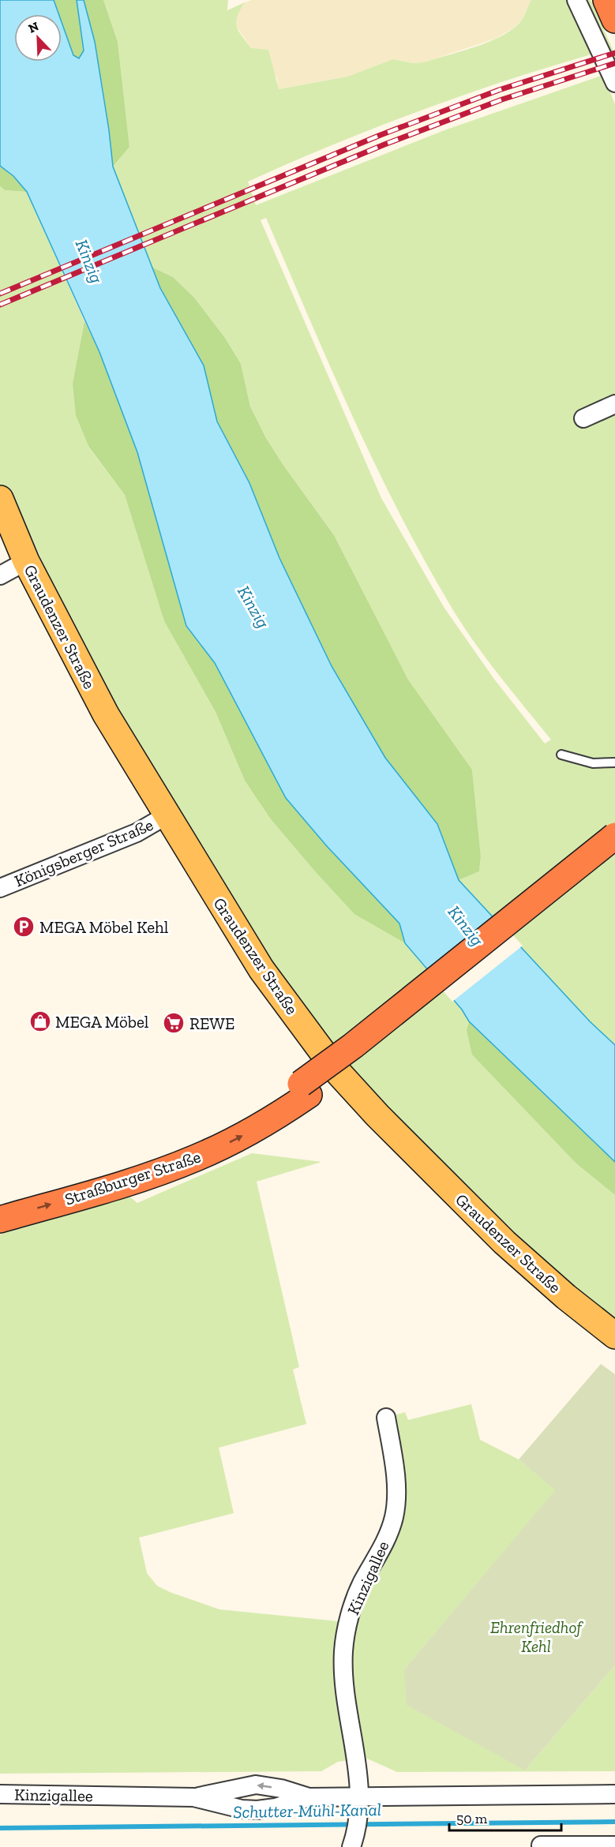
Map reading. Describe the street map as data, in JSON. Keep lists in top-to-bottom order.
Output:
{
  "streets": {
    "highway": ["Straßburger Straße"],
    "main road": ["Graudenzer Straße"],
    "street": ["Königsberger Straße", "Kinzigallee"]
  },
  "crossings": [
    ["Graudenzer Straße", "Königsberger Straße"]
  ],
  "water": ["Kinzig", "Schutter-Mühl-Kanal"],
  "parks": ["Ehrenfriedhof Kehl"],
  "places": {
    "parking": ["MEGA Möbel Kehl"],
    "shop": ["MEGA Möbel"],
    "supermarket": ["REWE"]
  },
  "scale_bar": "50 m",
  "north": "top left"
}
